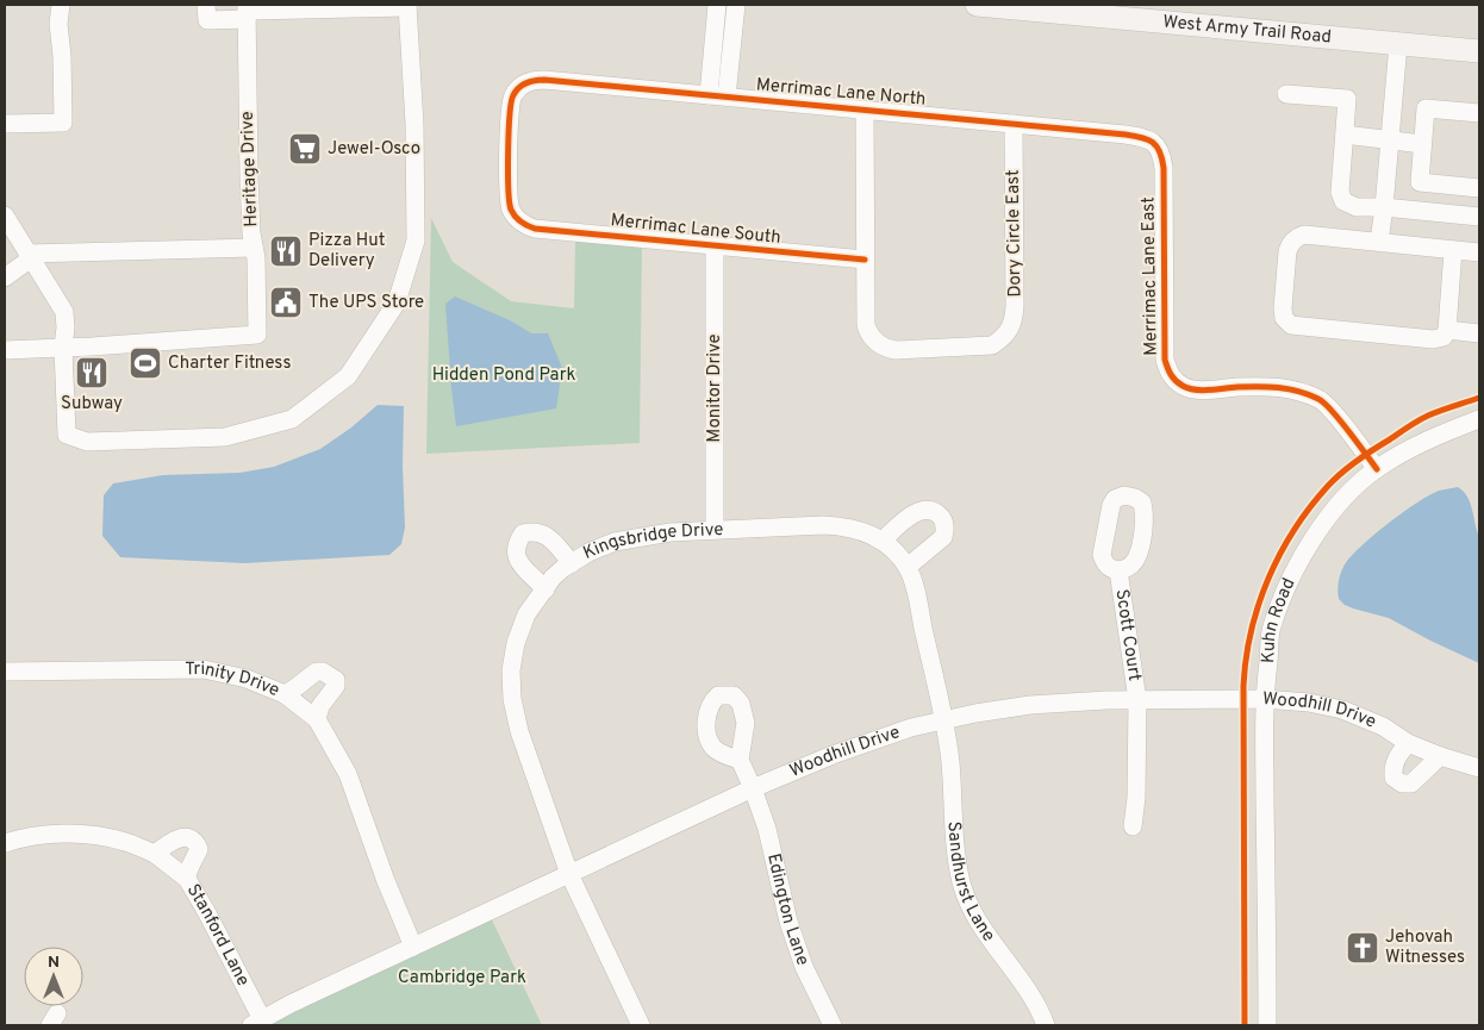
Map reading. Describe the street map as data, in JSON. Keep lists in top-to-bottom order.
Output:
{
  "streets": {
    "main road": ["West Army Trail Road"],
    "street": [
      "Merrimac Lane North",
      "Heritage Drive",
      "Merrimac Lane South",
      "Dory Circle East",
      "Merrimac Lane East",
      "Monitor Drive",
      "Kingsbridge Drive",
      "Kuhn Road",
      "Scott Court",
      "Trinity Drive",
      "Woodhill Drive",
      "Sandhurst Lane",
      "Edington Lane",
      "Stanford Lane"
    ]
  },
  "crossings": [
    ["Merrimac Lane North", "Merrimac Lane South"],
    ["Merrimac Lane North", "Dory Circle East"],
    ["Merrimac Lane North", "Merrimac Lane East"],
    ["Merrimac Lane South", "Dory Circle East"],
    ["Merrimac Lane South", "Monitor Drive"],
    ["Merrimac Lane East", "Kuhn Road"],
    ["Monitor Drive", "Kingsbridge Drive"],
    ["Kingsbridge Drive", "Woodhill Drive"],
    ["Kingsbridge Drive", "Sandhurst Lane"],
    ["Kuhn Road", "Woodhill Drive"],
    ["Scott Court", "Woodhill Drive"],
    ["Woodhill Drive", "Sandhurst Lane"],
    ["Woodhill Drive", "Edington Lane"],
    ["Woodhill Drive", "Stanford Lane"]
  ],
  "parks": ["Hidden Pond Park", "Cambridge Park"],
  "places": {
    "supermarket": ["Jewel-Osco"],
    "restaurant": ["Pizza Hut Delivery", "Subway"],
    "public building": ["The UPS Store"],
    "sports": ["Charter Fitness"],
    "church": ["Jehovah Witnesses"]
  },
  "north": "top"
}
